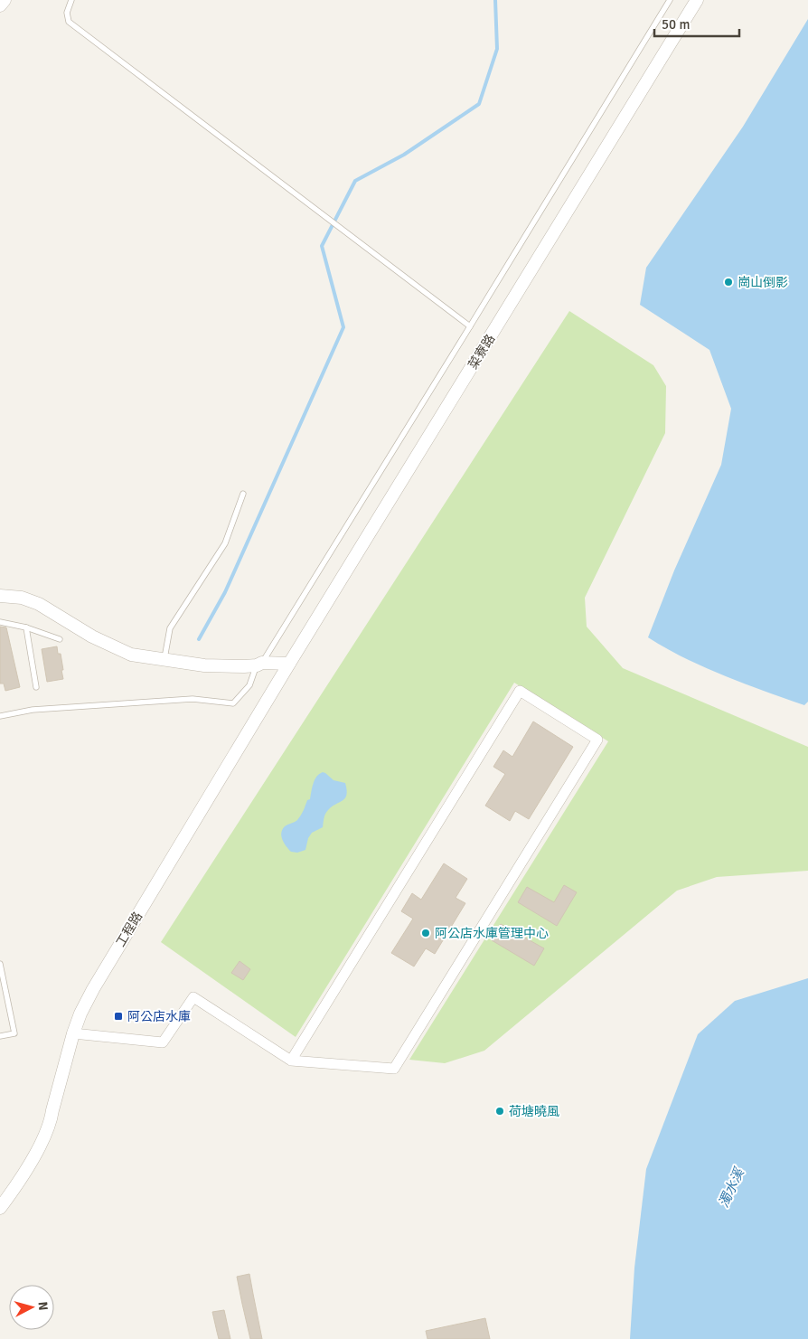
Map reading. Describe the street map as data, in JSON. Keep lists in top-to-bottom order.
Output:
{
  "streets": {
    "street": ["菜寮路", "工程路"]
  },
  "crossings": [
    ["菜寮路", "工程路"]
  ],
  "water": ["濁水溪"],
  "places": {
    "other": ["崗山倒影", "阿公店水庫管理中心", "荷塘曉風"],
    "transit": ["阿公店水庫"]
  },
  "scale_bar": "50 m",
  "north": "right"
}
